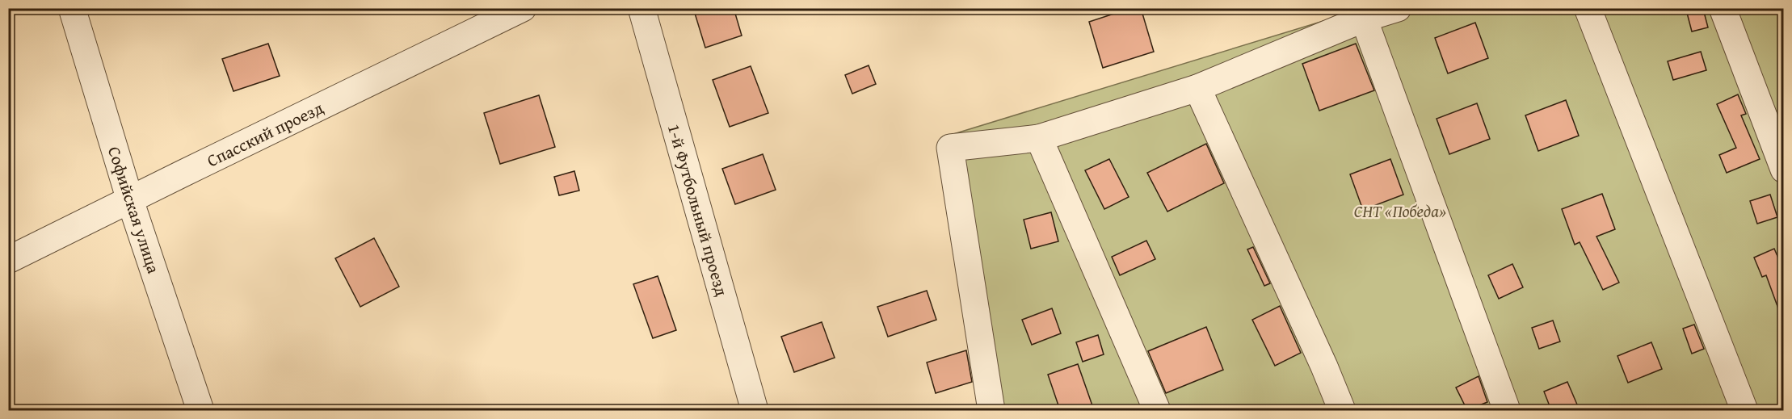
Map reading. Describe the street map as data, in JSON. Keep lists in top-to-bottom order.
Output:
{
  "streets": {
    "street": ["Спасский проезд", "Софийская улица", "1-й Футбольный проезд"]
  },
  "crossings": [
    ["Спасский проезд", "Софийская улица"]
  ],
  "parks": ["СНТ «Победа»"]
}
